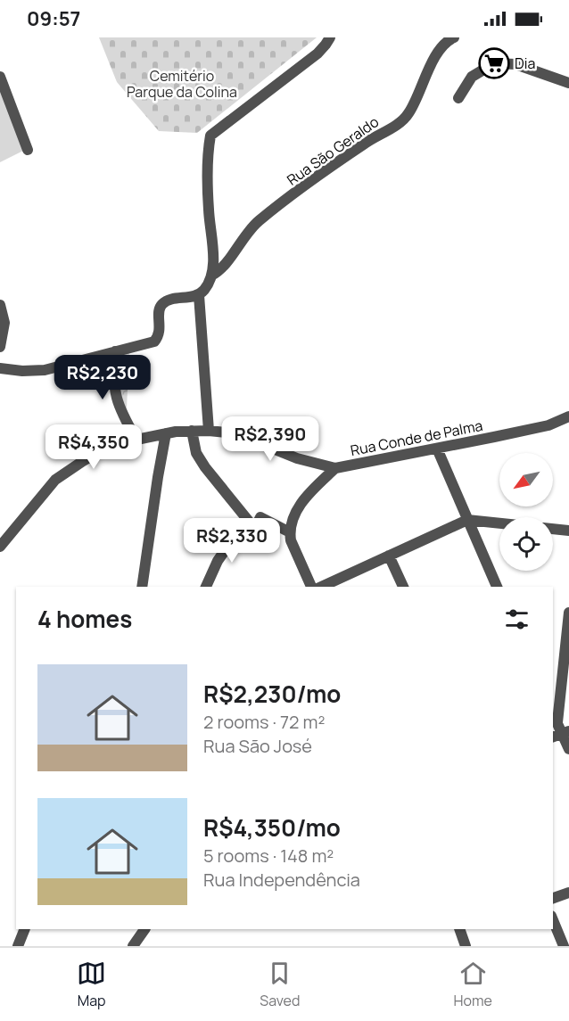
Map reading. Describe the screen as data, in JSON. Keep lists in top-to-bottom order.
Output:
{
  "streets": {
    "street": ["Rua São Geraldo", "Rua Conde de Palma"]
  },
  "parks": ["Cemitério Parque da Colina"],
  "places": {
    "supermarket": ["Dia"]
  },
  "north": "bottom left",
  "page": {
    "status": "09:57",
    "price": [
      "R$2,230",
      "R$2,390",
      "R$4,350",
      "R$2,330"
    ],
    "heading": "4 homes",
    "list": [
      {
        "name": "R$2,230/mo",
        "note": "2 rooms · 72 m² · Rua São José"
      },
      {
        "name": "R$4,350/mo",
        "note": "5 rooms · 148 m² · Rua Independência"
      }
    ],
    "tabs": ["Map", "Saved", "Home"]
  }
}
